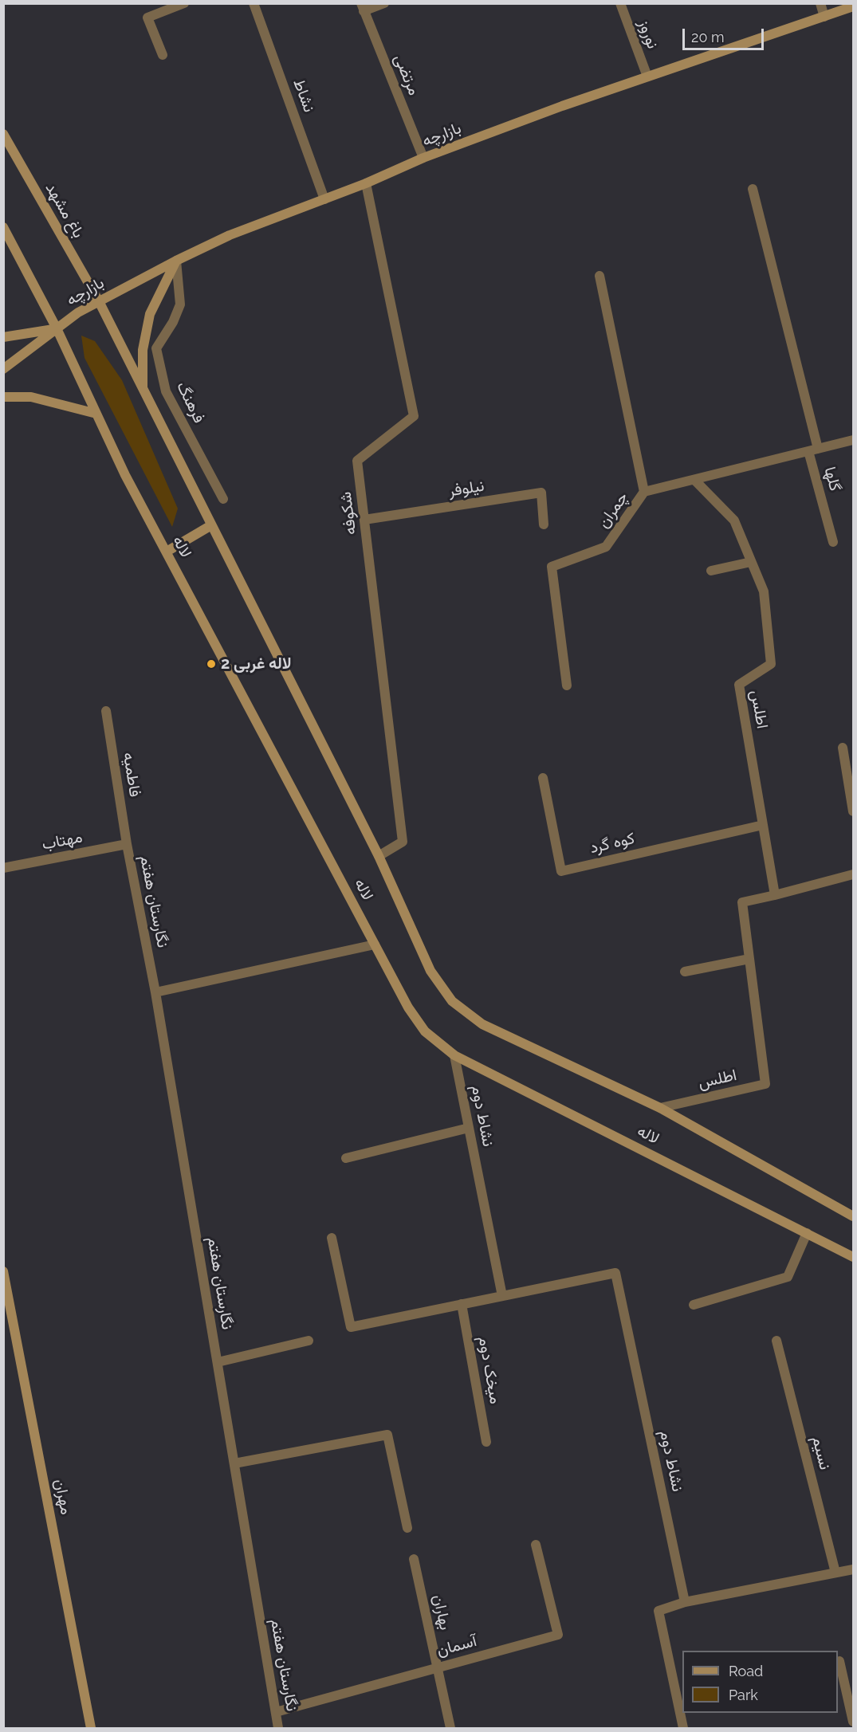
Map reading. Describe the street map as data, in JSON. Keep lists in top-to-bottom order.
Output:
{
  "streets": {
    "main road": [
      "بازارچه",
      "باغ مشهد",
      "لاله",
      "مهران"
    ],
    "street": [
      "نوروز",
      "مرتضی",
      "نشاط",
      "فرهنگ",
      "گلها",
      "نیلوفر",
      "چمران",
      "شکوفه",
      "اطلس",
      "فاطمیه",
      "مهتاب",
      "کوه گرد",
      "نگارستان هفتم",
      "نشاط دوم",
      "میخک دوم",
      "نسیم",
      "بهاران",
      "آسمان"
    ]
  },
  "crossings": [
    ["نوروز", "بازارچه"],
    ["مرتضی", "بازارچه"],
    ["نشاط", "بازارچه"],
    ["بازارچه", "باغ مشهد"],
    ["بازارچه", "فرهنگ"],
    ["بازارچه", "شکوفه"],
    ["بازارچه", "لاله"],
    ["باغ مشهد", "لاله"],
    ["گلها", "چمران"],
    ["نیلوفر", "شکوفه"],
    ["چمران", "اطلس"],
    ["شکوفه", "لاله"],
    ["لاله", "اطلس"],
    ["لاله", "نشاط دوم"],
    ["اطلس", "کوه گرد"],
    ["فاطمیه", "مهتاب"],
    ["فاطمیه", "نگارستان هفتم"],
    ["مهتاب", "نگارستان هفتم"],
    ["نگارستان هفتم", "آسمان"],
    ["نشاط دوم", "میخک دوم"],
    ["بهاران", "آسمان"]
  ],
  "places": ["لاله غربی 2"],
  "legend": ["Road", "Park"],
  "scale_bar": "20 m"
}
